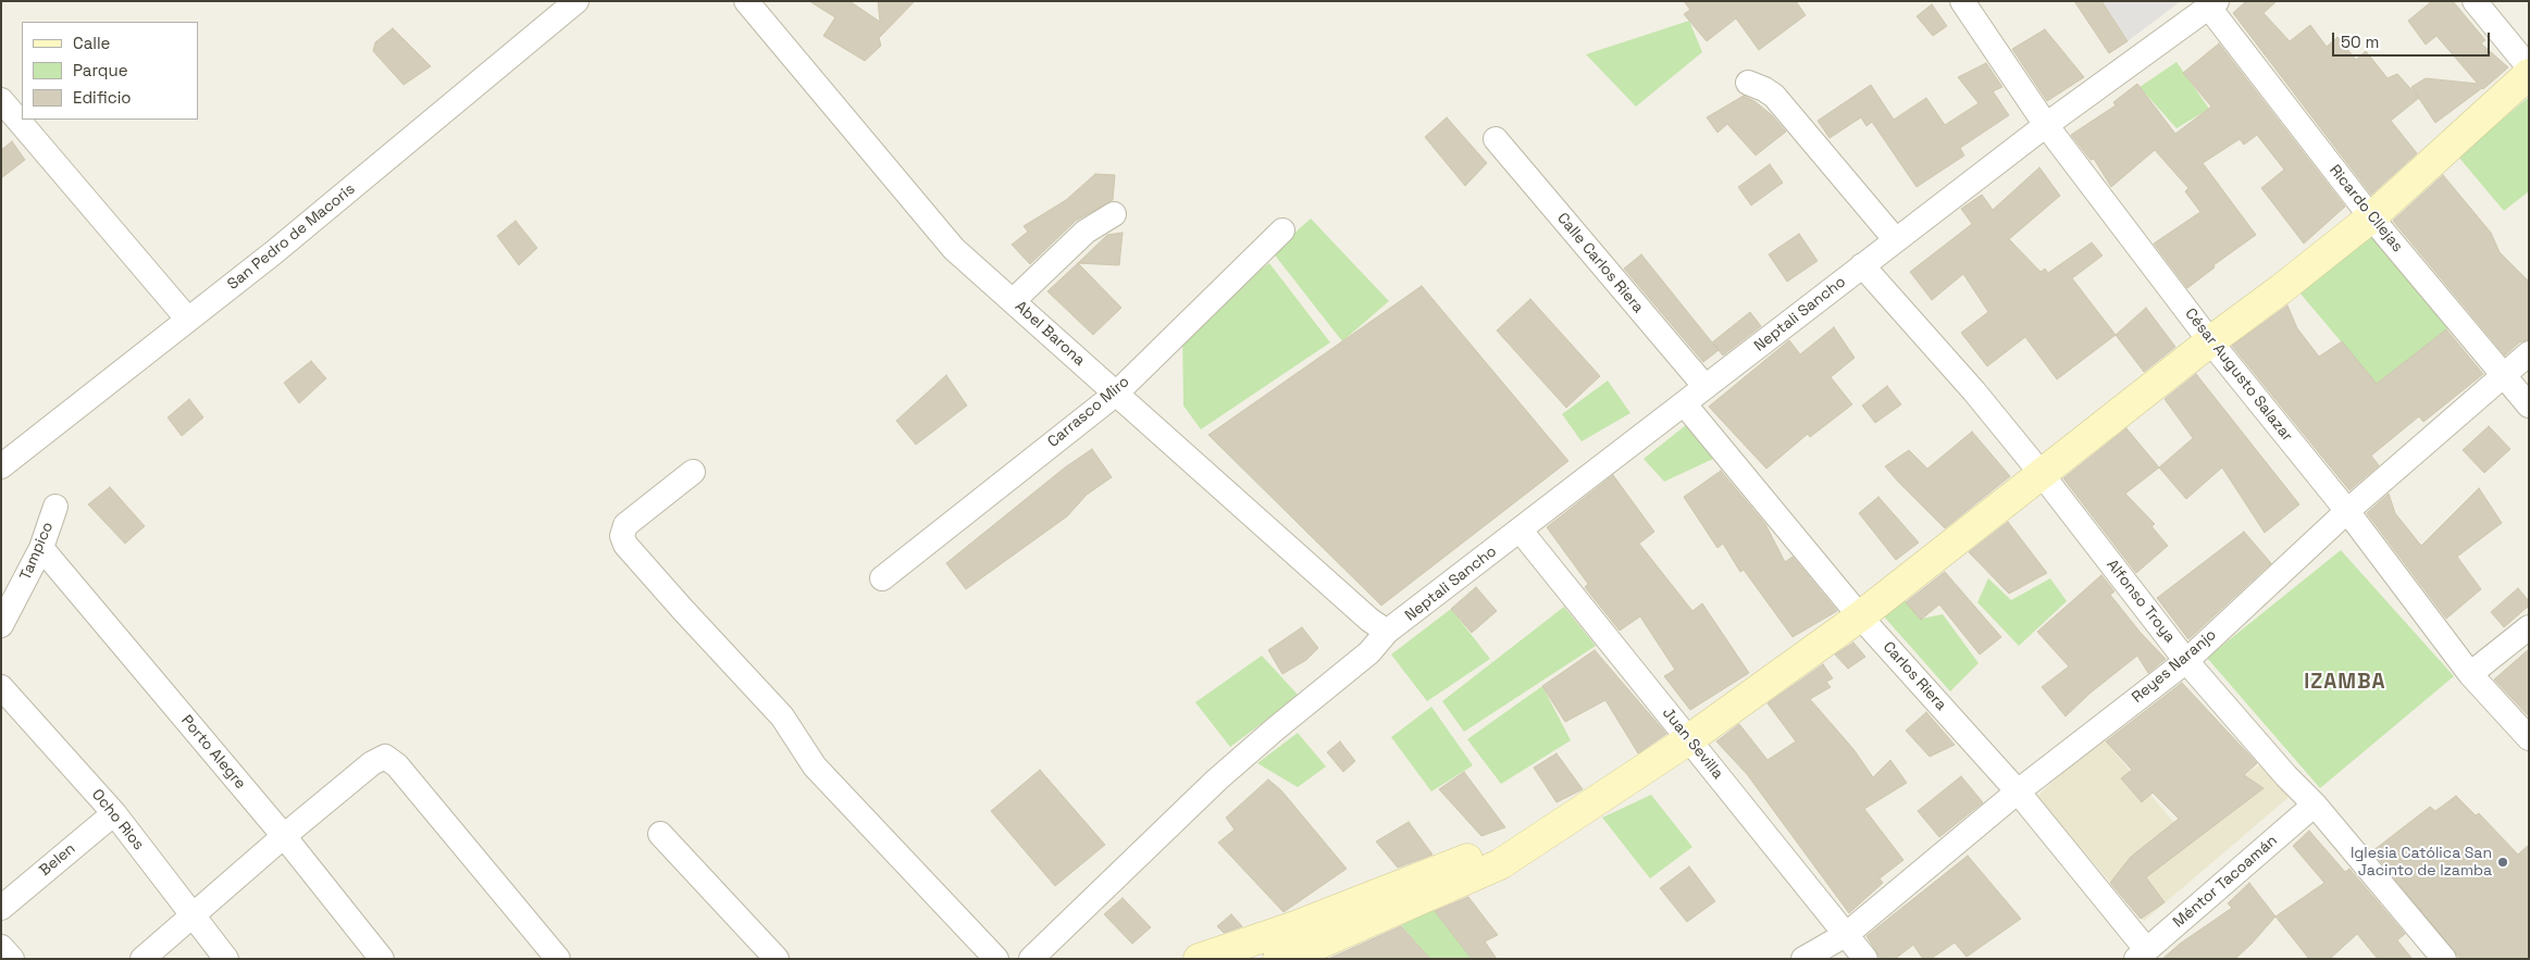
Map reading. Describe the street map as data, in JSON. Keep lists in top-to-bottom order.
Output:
{
  "streets": {
    "street": [
      "Ricardo Cllejas",
      "San Pedro de Macoris",
      "Calle Carlos Riera",
      "Neptali Sancho",
      "Abel Barona",
      "César Augusto Salazar",
      "Carrasco Miro",
      "Tampico",
      "Alfonso Troya",
      "Reyes Naranjo",
      "Carlos Riera",
      "Juan Sevilla",
      "Porto Alegre",
      "Ocho Rios",
      "Belen",
      "Méntor Tacoamán"
    ]
  },
  "crossings": [
    ["Ricardo Cllejas", "Neptali Sancho"],
    ["Ricardo Cllejas", "Reyes Naranjo"],
    ["Calle Carlos Riera", "Neptali Sancho"],
    ["Neptali Sancho", "Abel Barona"],
    ["Neptali Sancho", "César Augusto Salazar"],
    ["Neptali Sancho", "Alfonso Troya"],
    ["Neptali Sancho", "Carlos Riera"],
    ["Neptali Sancho", "Juan Sevilla"],
    ["Abel Barona", "Carrasco Miro"],
    ["César Augusto Salazar", "Reyes Naranjo"],
    ["Tampico", "Porto Alegre"],
    ["Alfonso Troya", "Reyes Naranjo"],
    ["Alfonso Troya", "Méntor Tacoamán"],
    ["Reyes Naranjo", "Carlos Riera"],
    ["Reyes Naranjo", "Juan Sevilla"],
    ["Carlos Riera", "Méntor Tacoamán"],
    ["Ocho Rios", "Belen"]
  ],
  "districts": ["IZAMBA"],
  "places": ["Iglesia Católica San Jacinto de Izamba"],
  "legend": ["Calle", "Parque", "Edificio"],
  "scale_bar": "50 m"
}
